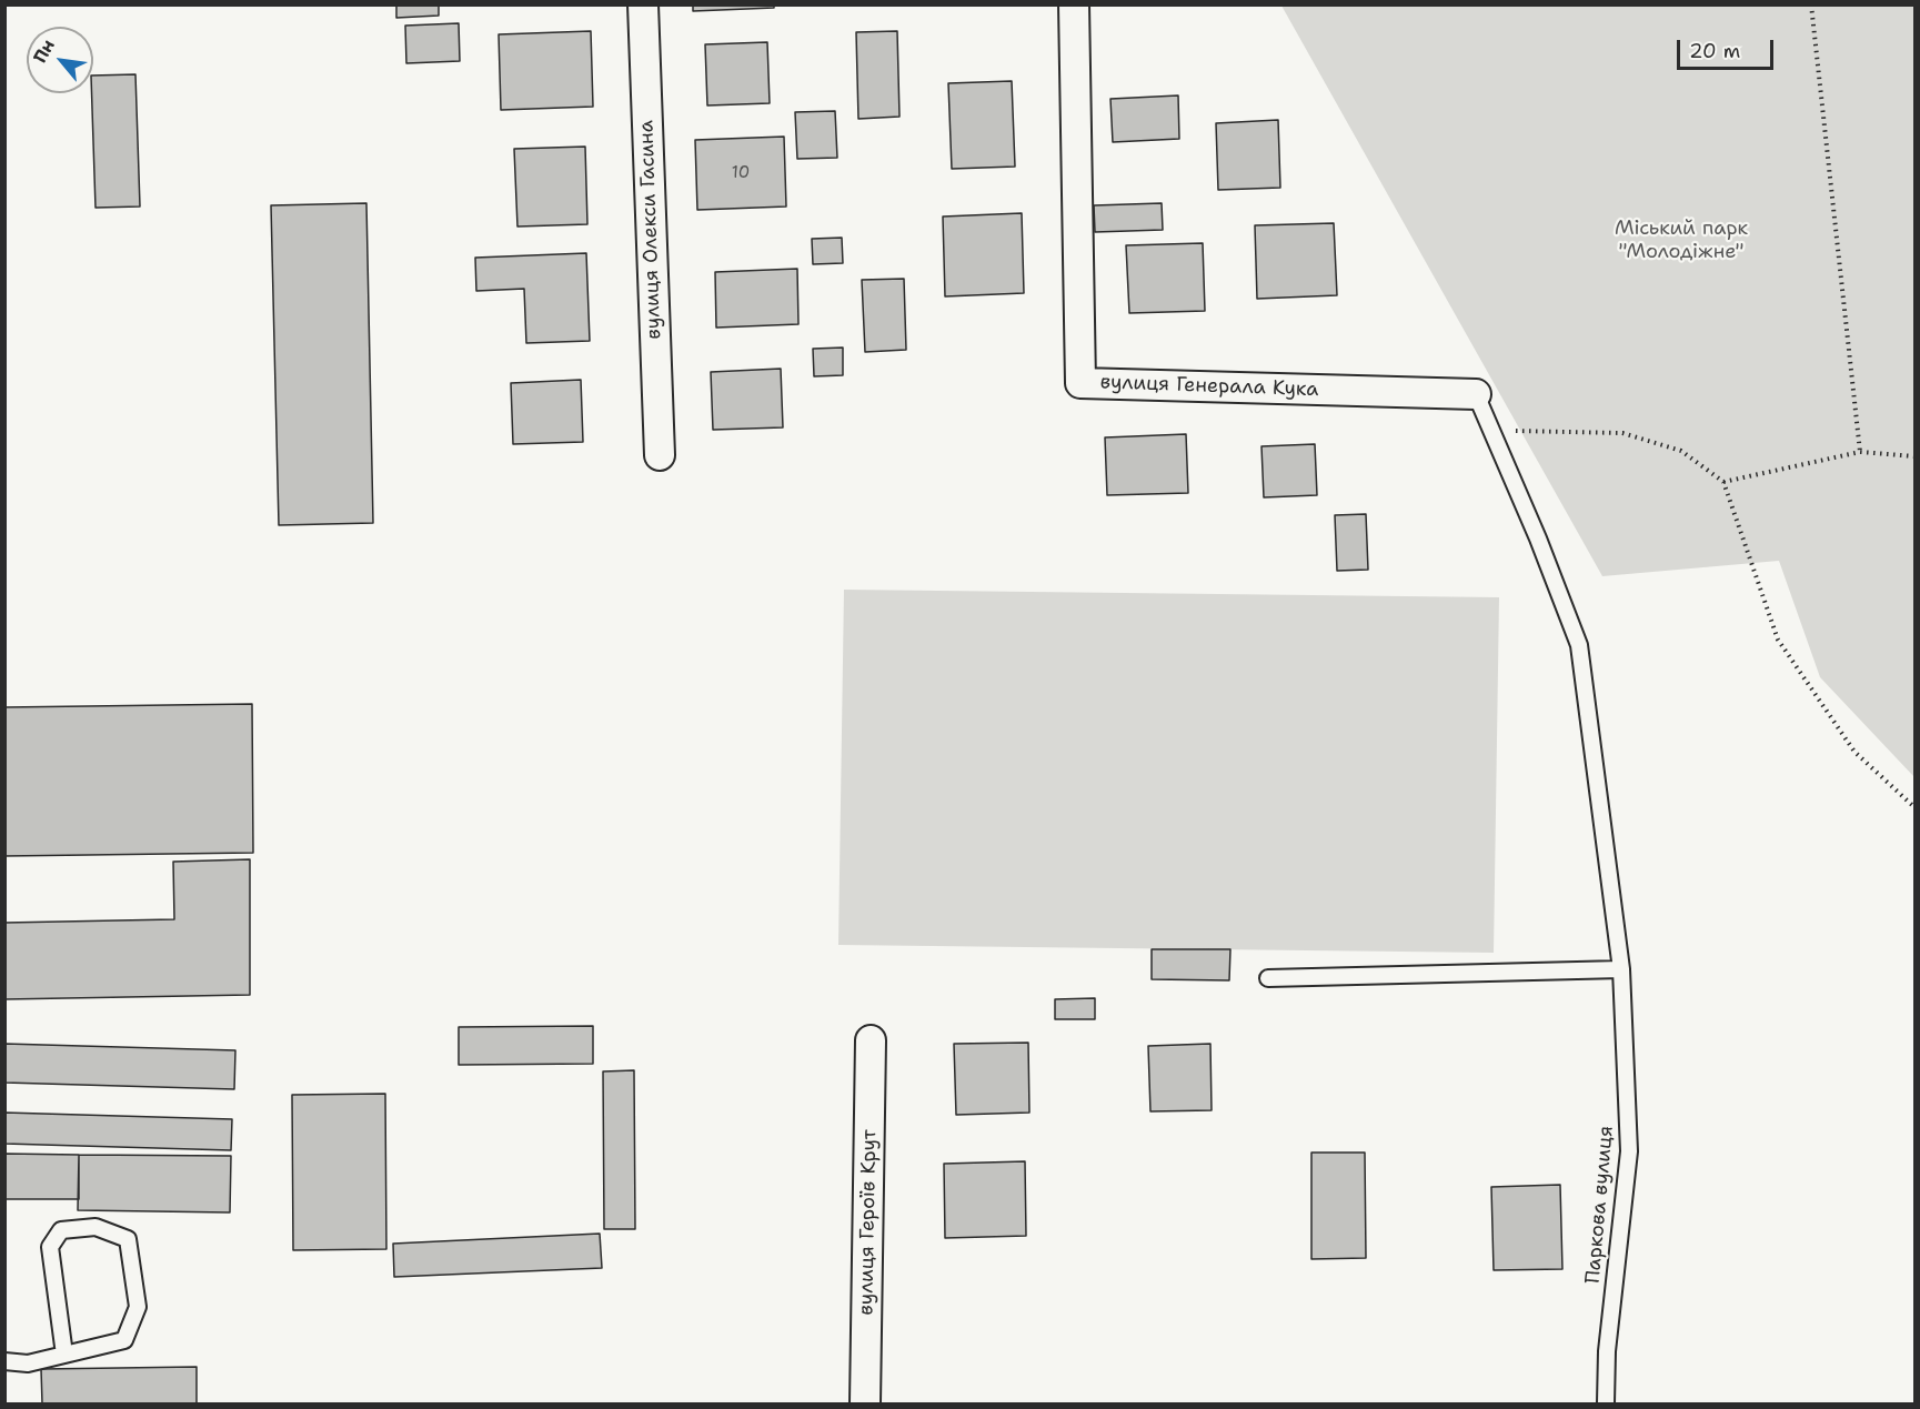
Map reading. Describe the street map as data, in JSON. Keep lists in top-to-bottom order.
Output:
{
  "streets": {
    "street": ["вулиця Олекси Гасина", "вулиця Генерала Кука", "вулиця Героїв Крут"],
    "lane": ["Паркова вулиця"]
  },
  "crossings": [
    ["вулиця Генерала Кука", "Паркова вулиця"]
  ],
  "parks": ["Міський парк \"Молодіжне\""],
  "house_numbers": ["10"],
  "scale_bar": "20 m",
  "north": "top left"
}
